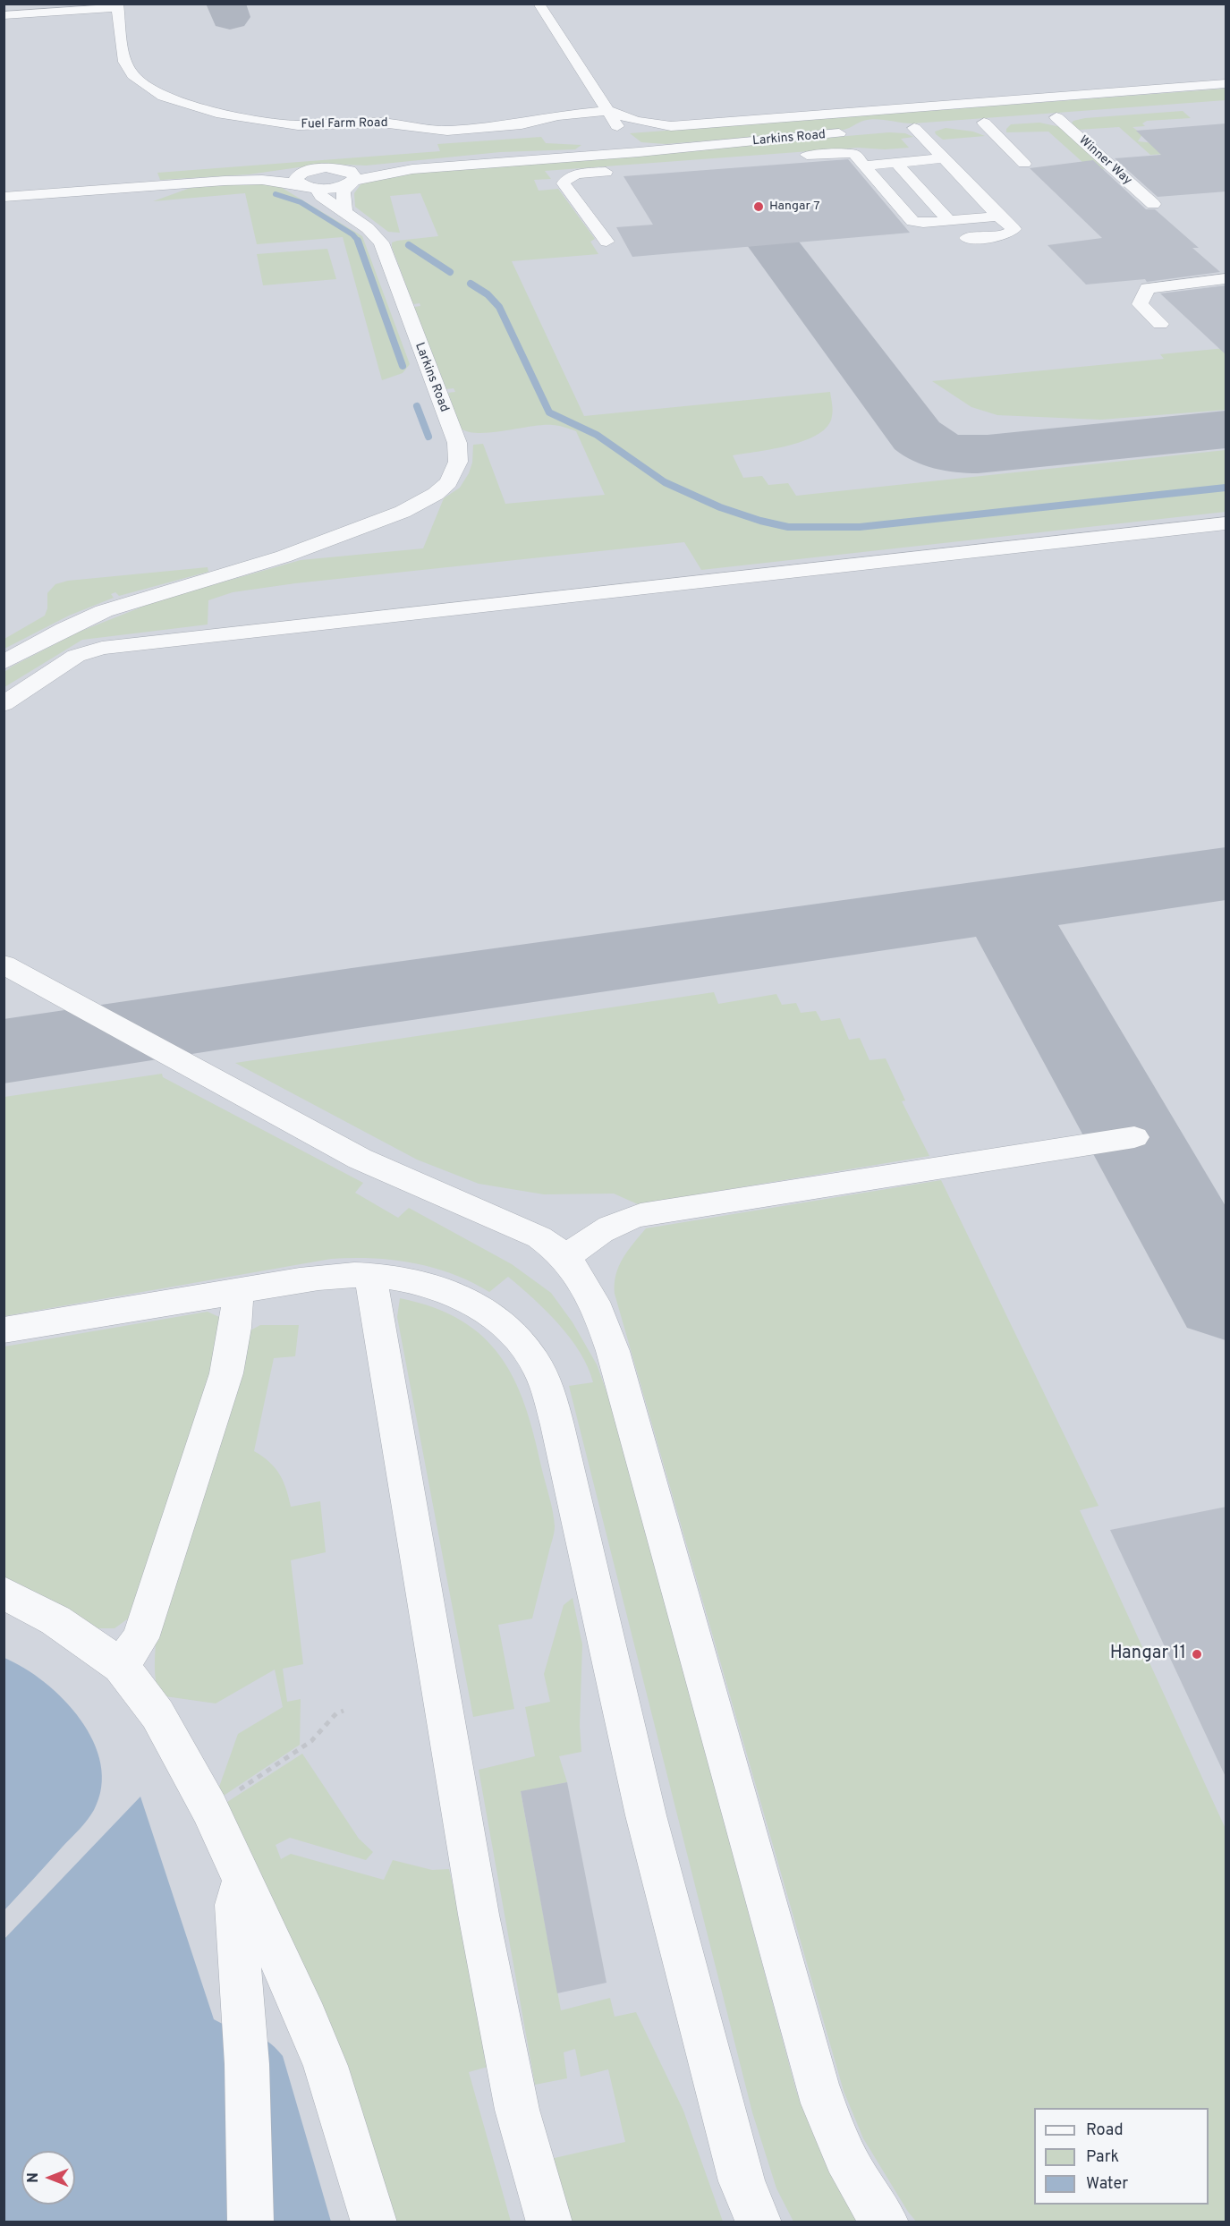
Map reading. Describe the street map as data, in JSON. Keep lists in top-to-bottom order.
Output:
{
  "streets": {
    "lane": ["Fuel Farm Road", "Larkins Road", "Winner Way"]
  },
  "places": ["Hangar 7", "Hangar 11"],
  "legend": ["Road", "Park", "Water"],
  "north": "left"
}
